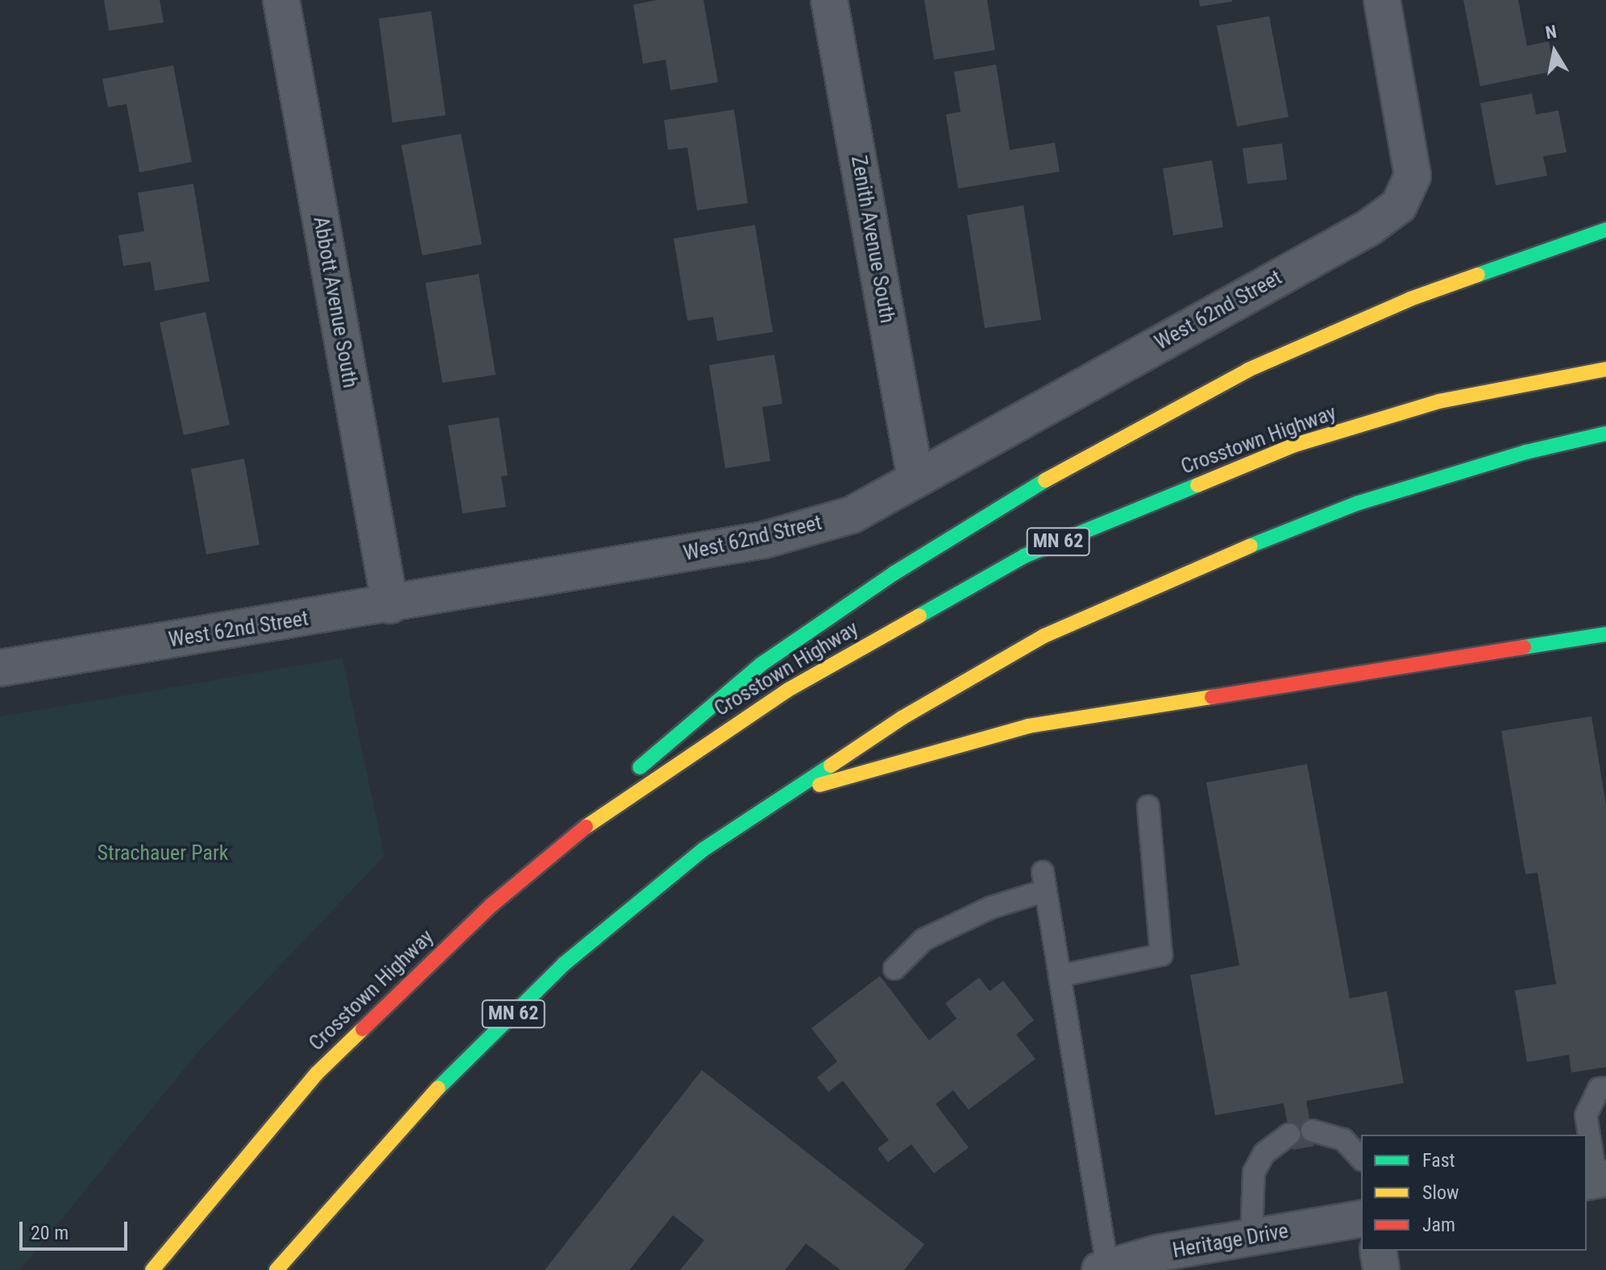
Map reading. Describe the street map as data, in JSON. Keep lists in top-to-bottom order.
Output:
{
  "streets": {
    "highway": ["Crosstown Highway", "MN 62"],
    "street": [
      "Zenith Avenue South",
      "Abbott Avenue South",
      "West 62nd Street",
      "Heritage Drive"
    ]
  },
  "crossings": [
    ["Zenith Avenue South", "West 62nd Street"],
    ["Abbott Avenue South", "West 62nd Street"]
  ],
  "parks": ["Strachauer Park"],
  "legend": ["Fast", "Slow", "Jam"],
  "scale_bar": "20 m",
  "north": "top"
}
